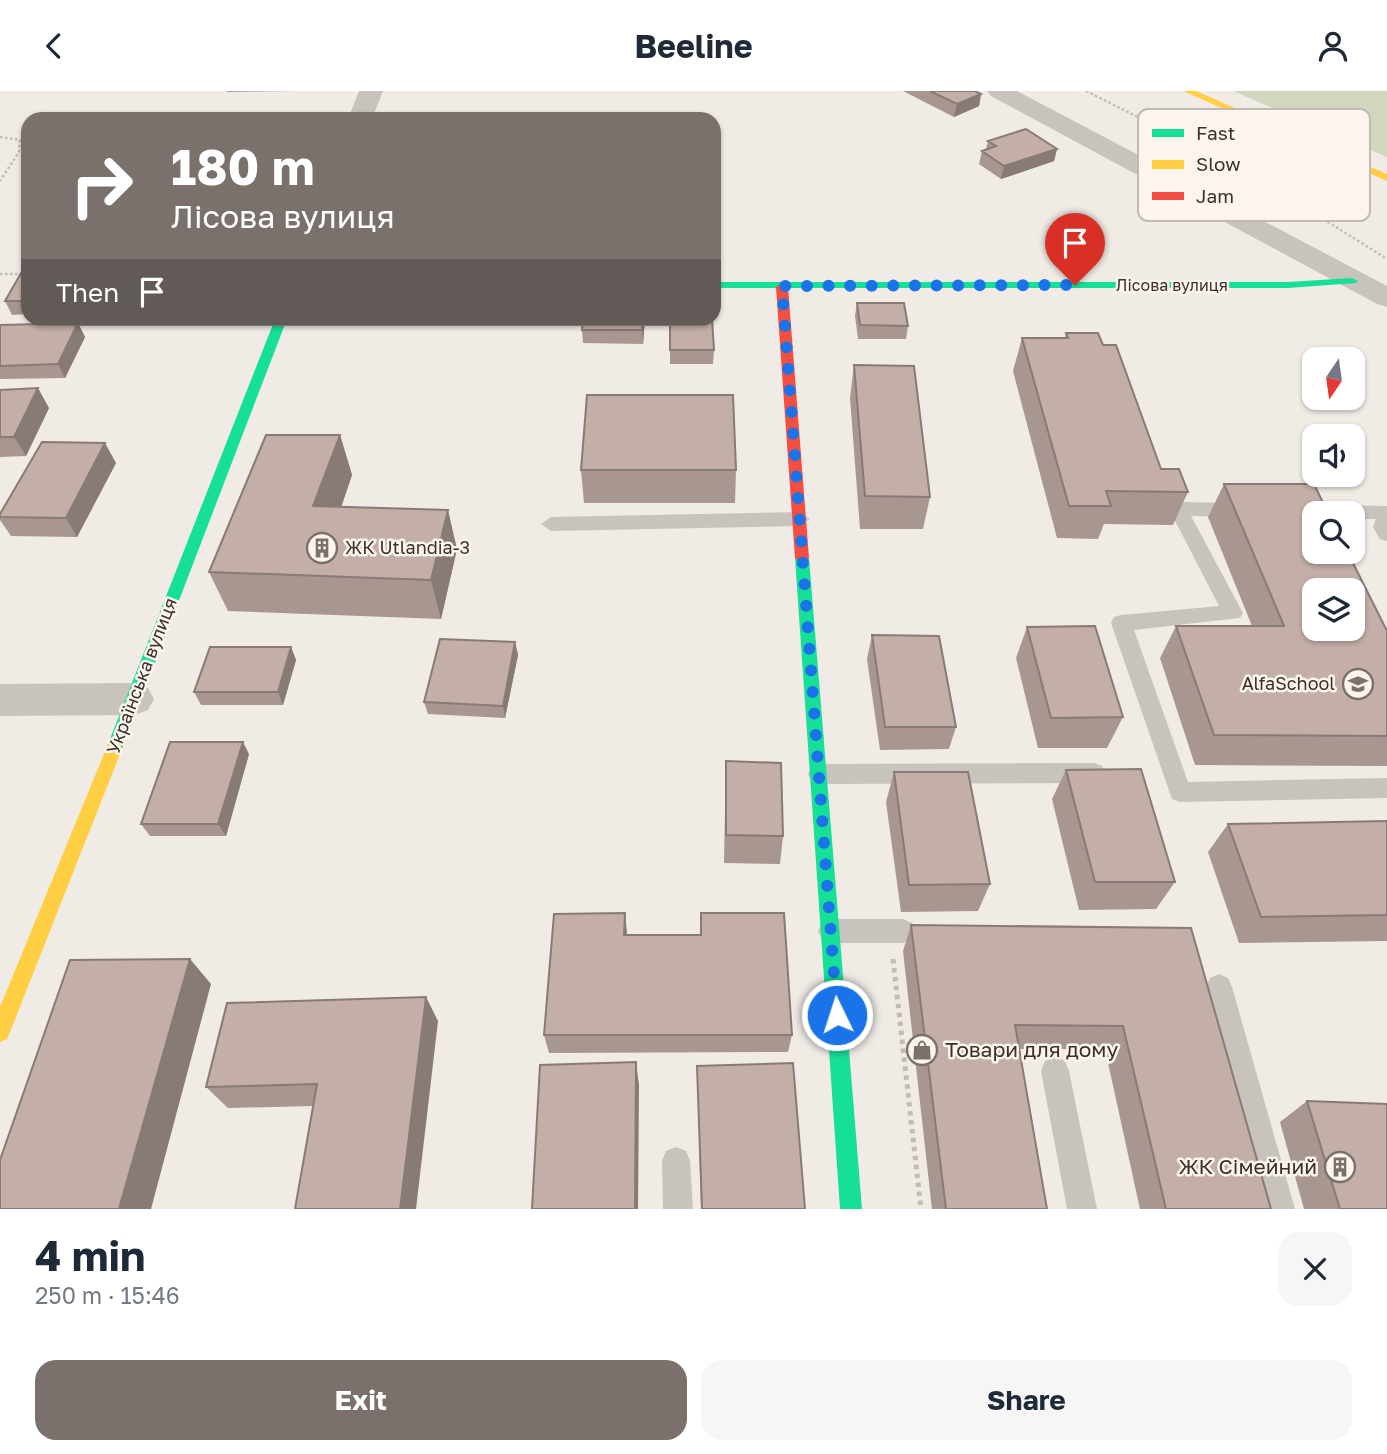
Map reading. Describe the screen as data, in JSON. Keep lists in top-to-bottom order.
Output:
{
  "streets": {
    "street": ["Лісова вулиця", "Українська вулиця"]
  },
  "places": {
    "building": ["ЖК Utlandia-3", "ЖК Сімейний"],
    "school or university": ["AlfaSchool"],
    "shop": ["Товари для дому"]
  },
  "legend": ["Fast", "Slow", "Jam"],
  "north": "bottom",
  "page": {
    "header": "Beeline",
    "turn": ["180 m", "Лісова вулиця"],
    "then": "Then",
    "heading": ["4 min", "250 m · 15:46"],
    "buttons": ["Exit", "Share"]
  }
}
